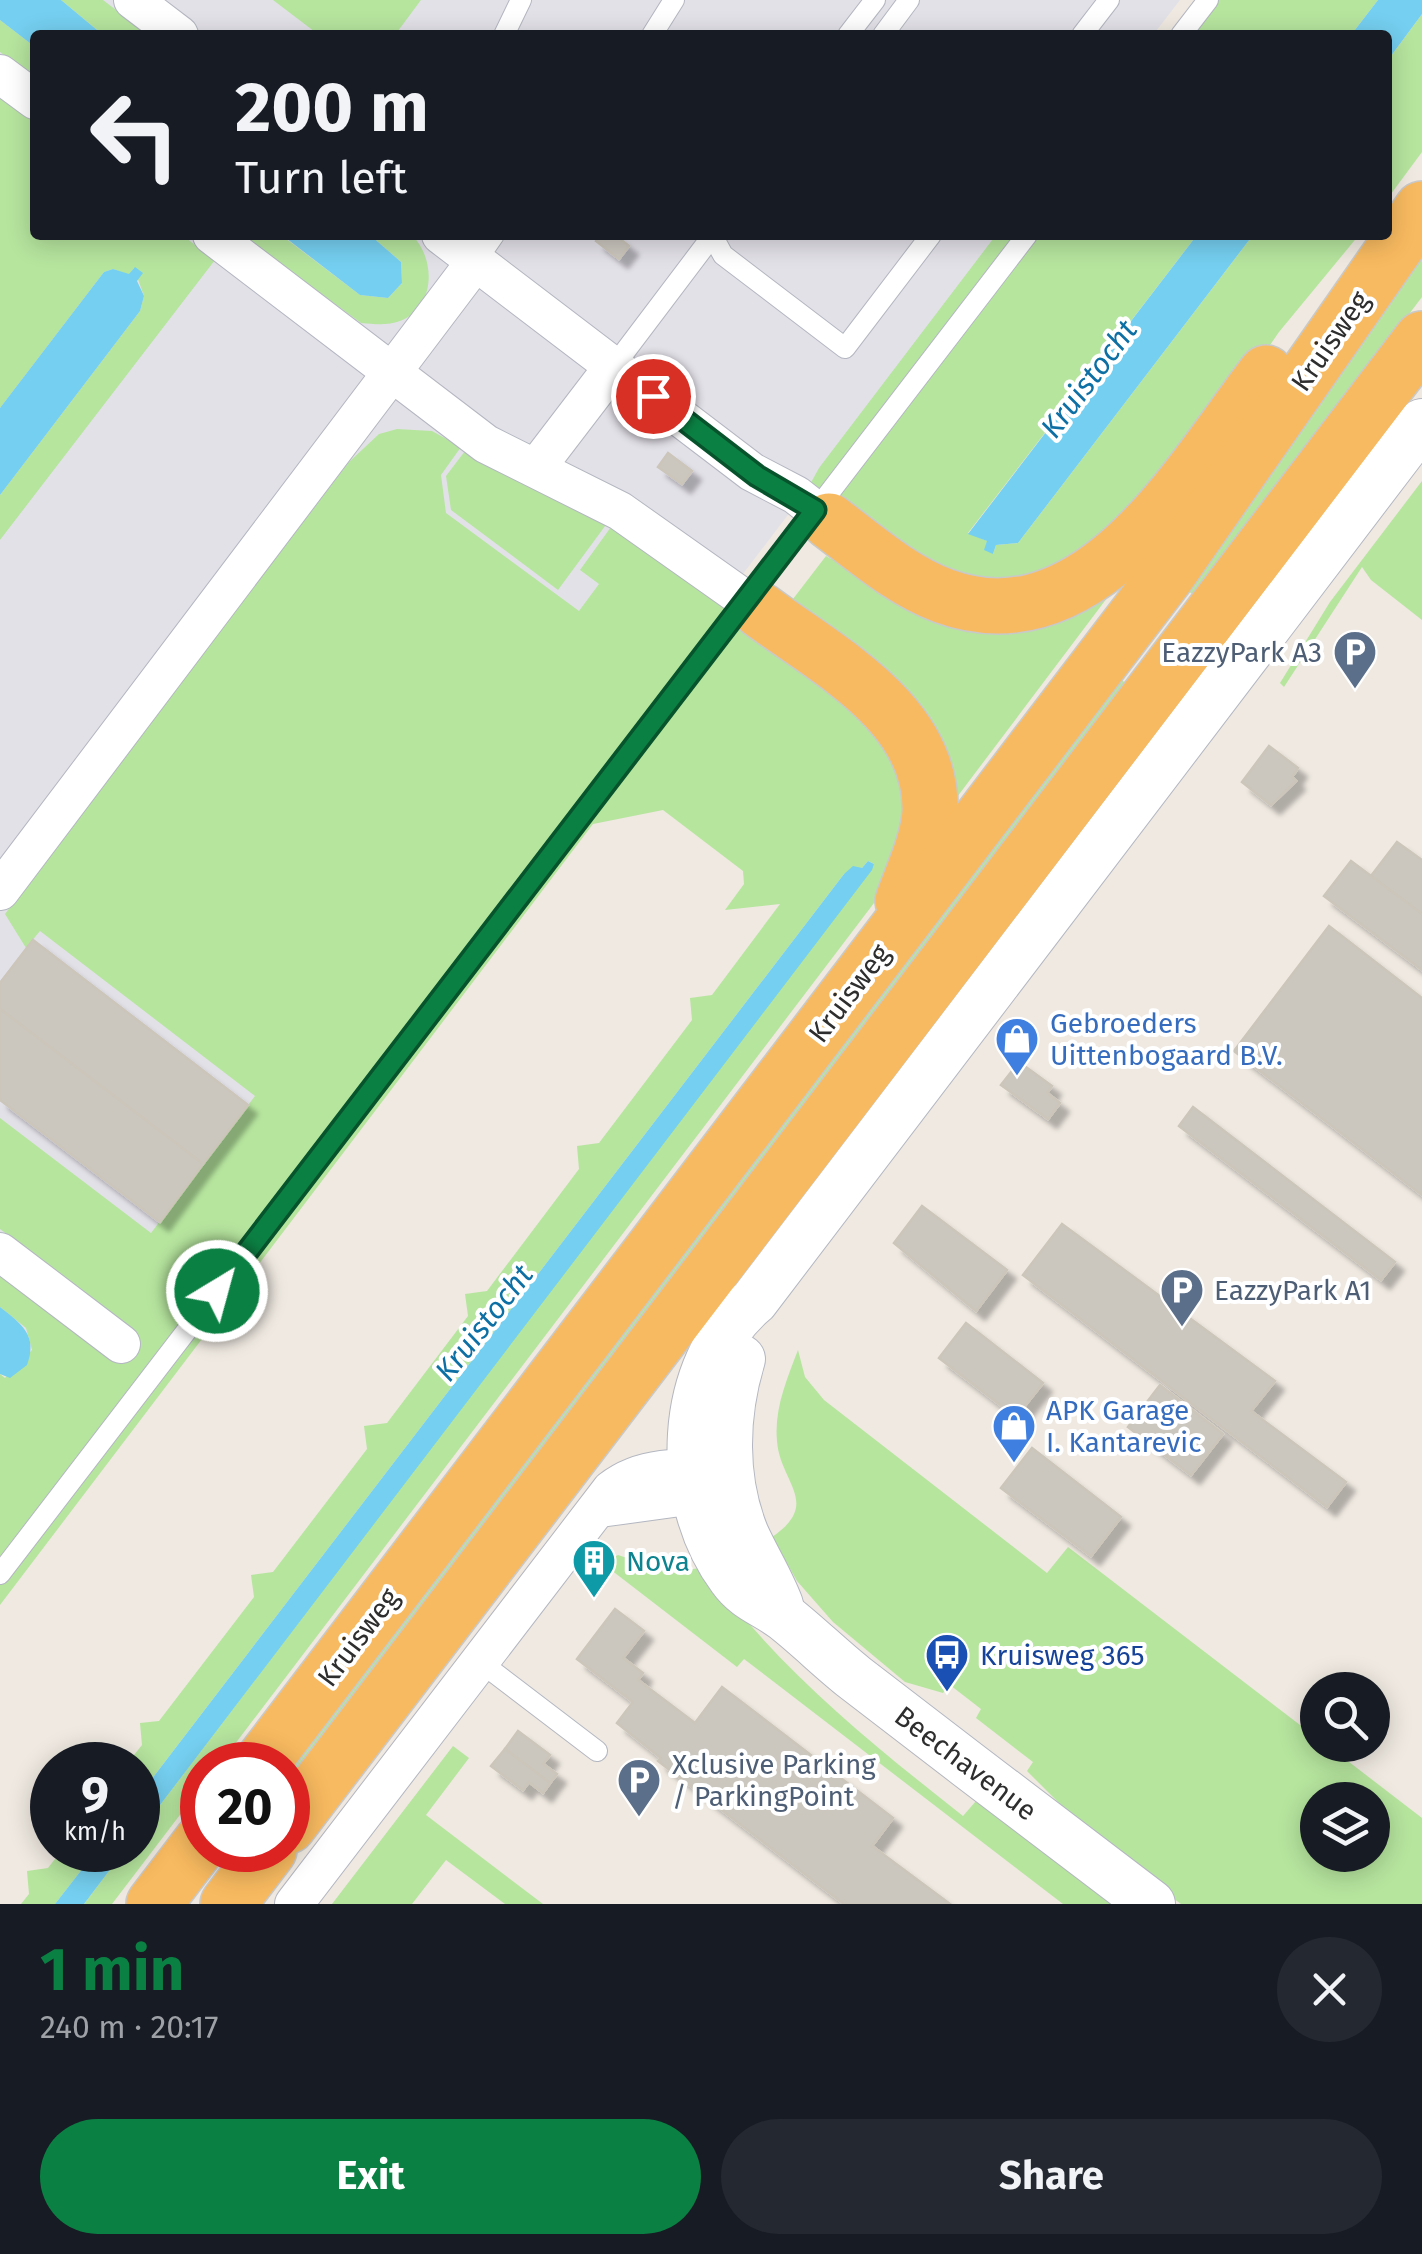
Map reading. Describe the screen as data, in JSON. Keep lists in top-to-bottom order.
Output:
{
  "streets": {
    "highway": ["Kruisweg"],
    "street": ["Beechavenue"]
  },
  "water": ["Kruistocht"],
  "places": {
    "parking": ["EazzyPark A3", "EazzyPark A1", "Xclusive Parking / ParkingPoint"],
    "shop": ["Gebroeders Uittenbogaard B.V.", "APK Garage I. Kantarevic"],
    "building": ["Nova"],
    "bus stop": ["Kruisweg 365"]
  },
  "page": {
    "turn": ["200 m", "Turn left"],
    "speed": "9 km/h",
    "limit": "20",
    "heading": ["1 min", "240 m · 20:17"],
    "buttons": ["Exit", "Share"]
  }
}
